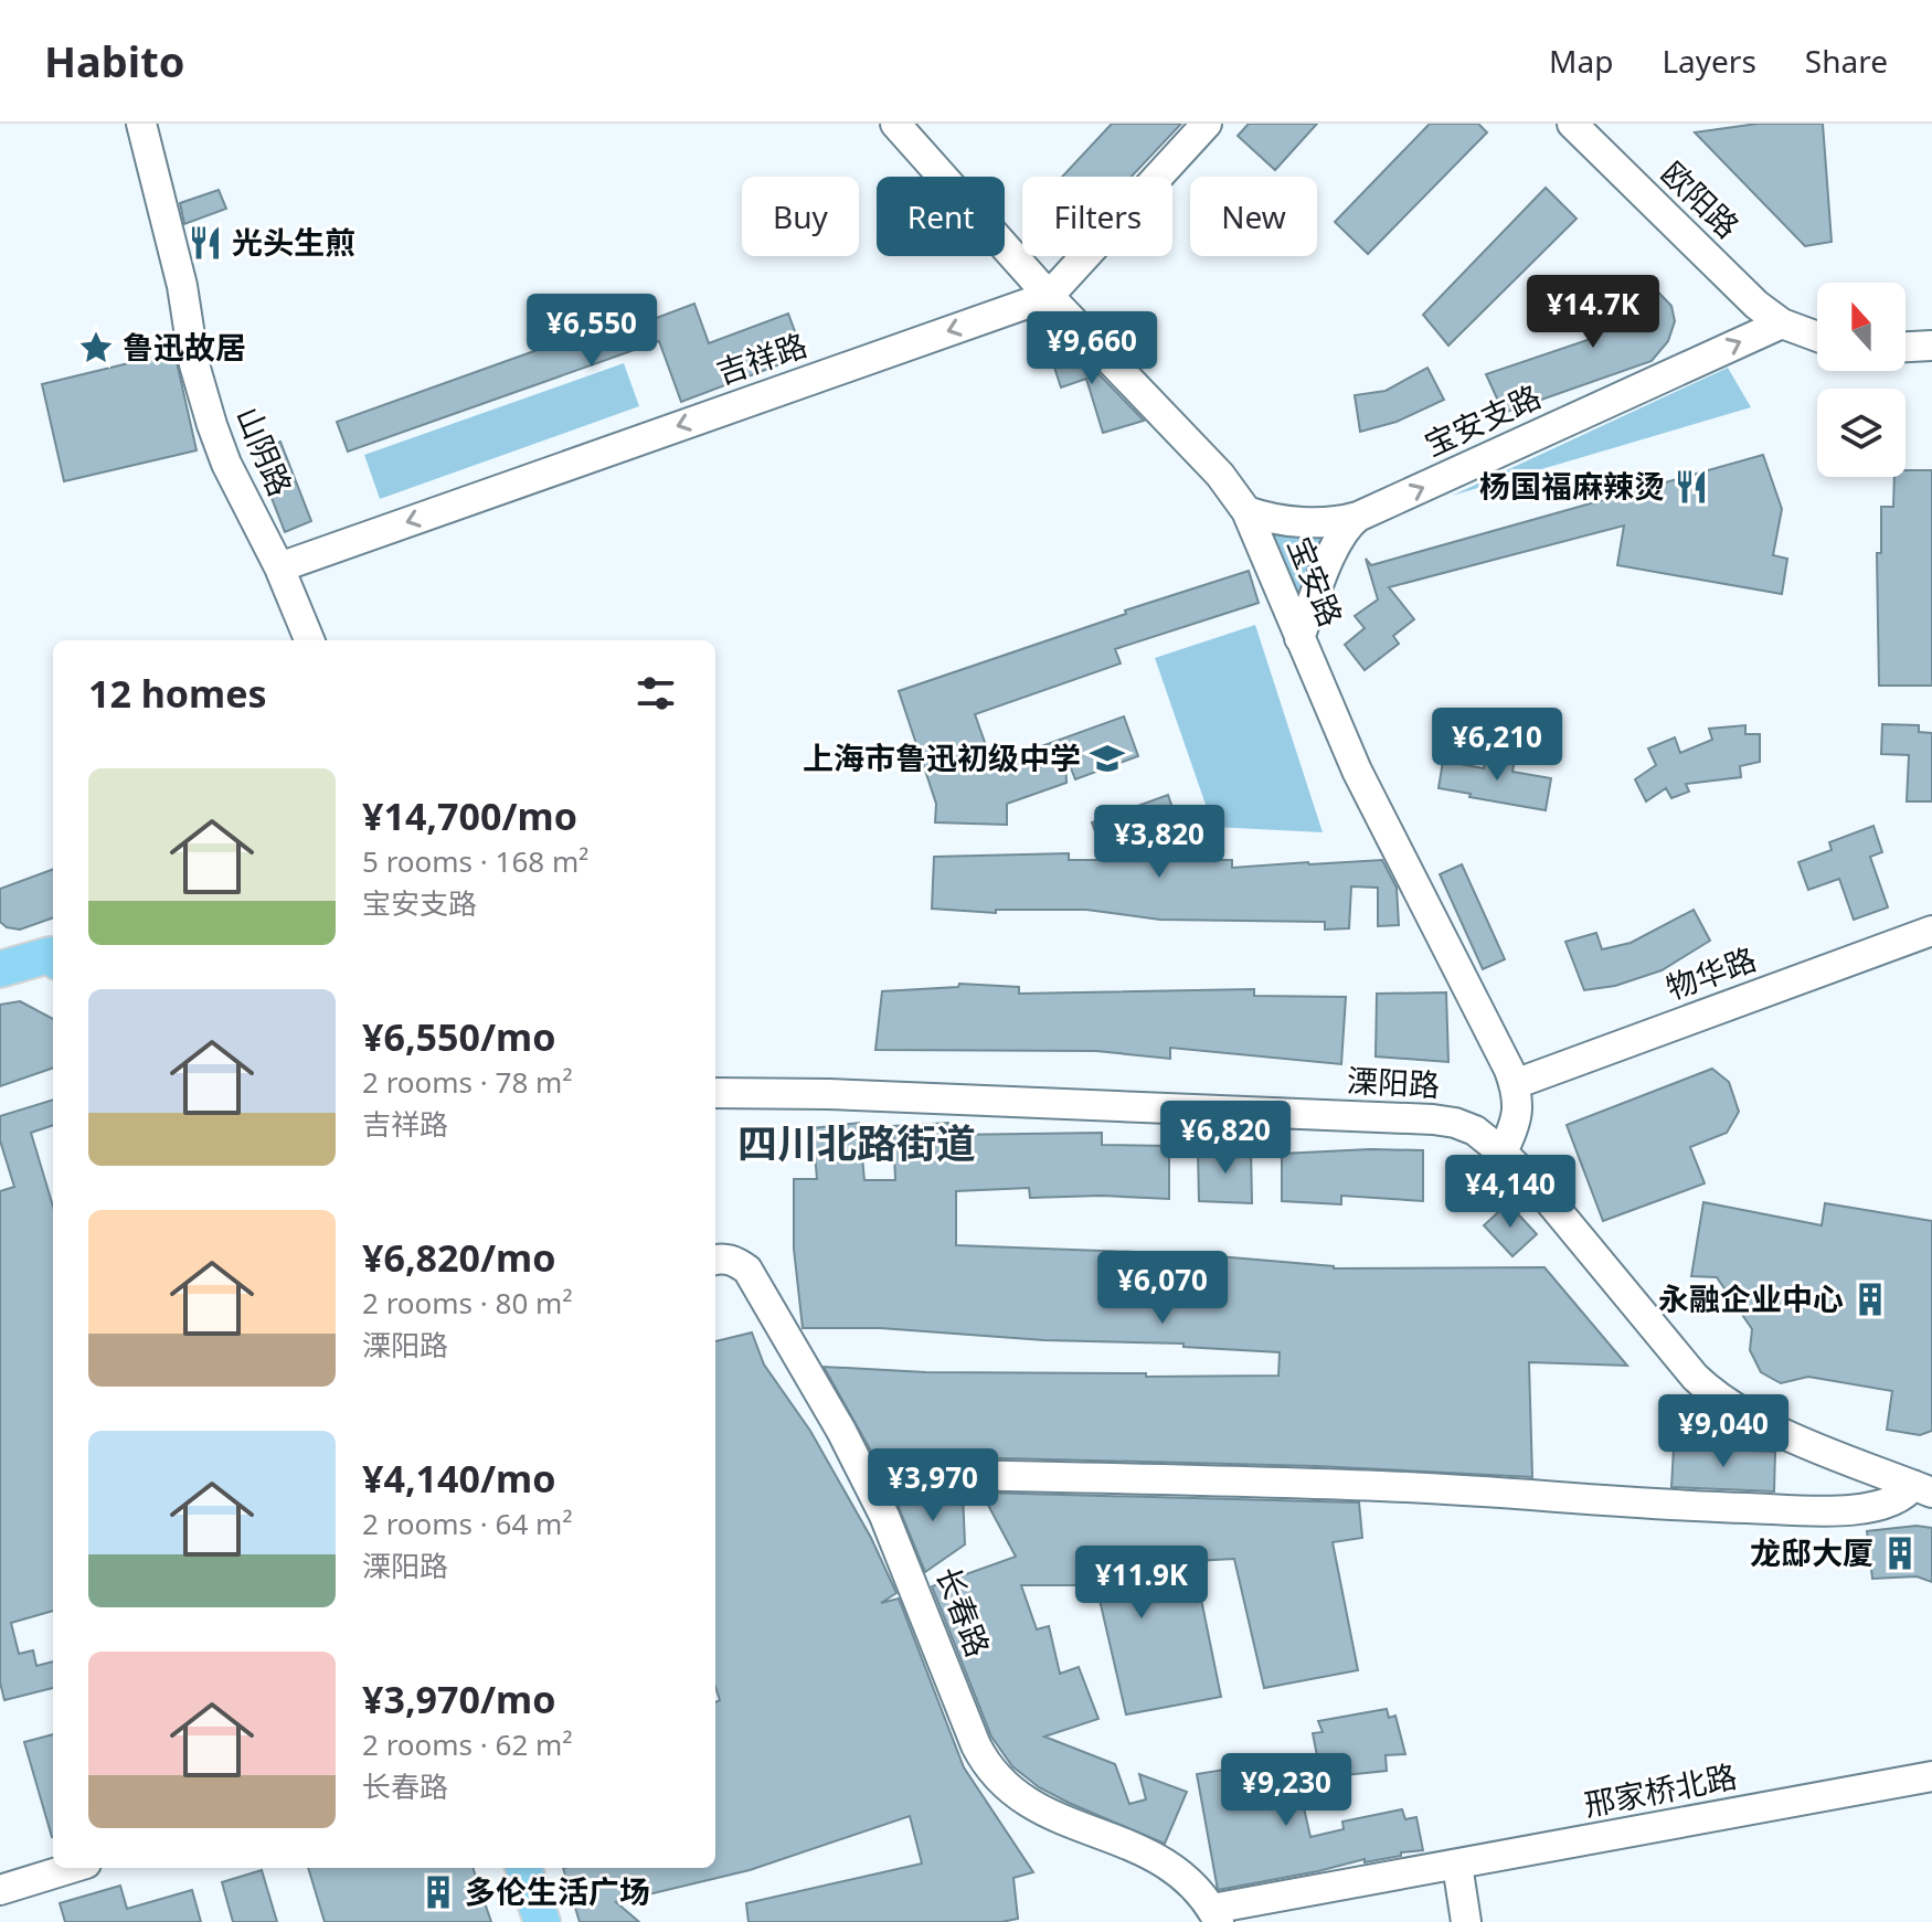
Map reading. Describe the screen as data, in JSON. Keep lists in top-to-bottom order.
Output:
{
  "streets": {
    "street": [
      "欧阳路",
      "吉祥路",
      "宝安支路",
      "山阴路",
      "宝安路",
      "物华路",
      "溧阳路",
      "长春路",
      "邢家桥北路"
    ]
  },
  "crossings": [
    ["欧阳路", "宝安支路"],
    ["吉祥路", "山阴路"],
    ["吉祥路", "宝安路"],
    ["宝安支路", "宝安路"],
    ["宝安路", "物华路"],
    ["宝安路", "溧阳路"],
    ["长春路", "邢家桥北路"]
  ],
  "one_way": ["吉祥路", "宝安支路"],
  "districts": ["四川北路街道"],
  "places": {
    "restaurant": ["光头生煎", "杨国福麻辣烫"],
    "place": ["鲁迅故居"],
    "school or university": ["上海市鲁迅初级中学"],
    "building": ["永融企业中心", "龙邸大厦", "多伦生活广场"]
  },
  "north": "top",
  "page": {
    "header": "Habito",
    "nav": ["Map", "Layers", "Share"],
    "chip": [
      "Buy",
      "Rent",
      "Filters",
      "New"
    ],
    "price": [
      "¥14.7K",
      "¥6,550",
      "¥9,660",
      "¥6,210",
      "¥3,820",
      "¥6,820",
      "¥4,140",
      "¥6,070",
      "¥9,040",
      "¥3,970",
      "¥11.9K",
      "¥9,230"
    ],
    "heading": "12 homes",
    "list": [
      {
        "name": "¥14,700/mo",
        "note": "5 rooms · 168 m² · 宝安支路"
      },
      {
        "name": "¥6,550/mo",
        "note": "2 rooms · 78 m² · 吉祥路"
      },
      {
        "name": "¥6,820/mo",
        "note": "2 rooms · 80 m² · 溧阳路"
      },
      {
        "name": "¥4,140/mo",
        "note": "2 rooms · 64 m² · 溧阳路"
      },
      {
        "name": "¥3,970/mo",
        "note": "2 rooms · 62 m² · 长春路"
      }
    ]
  }
}
